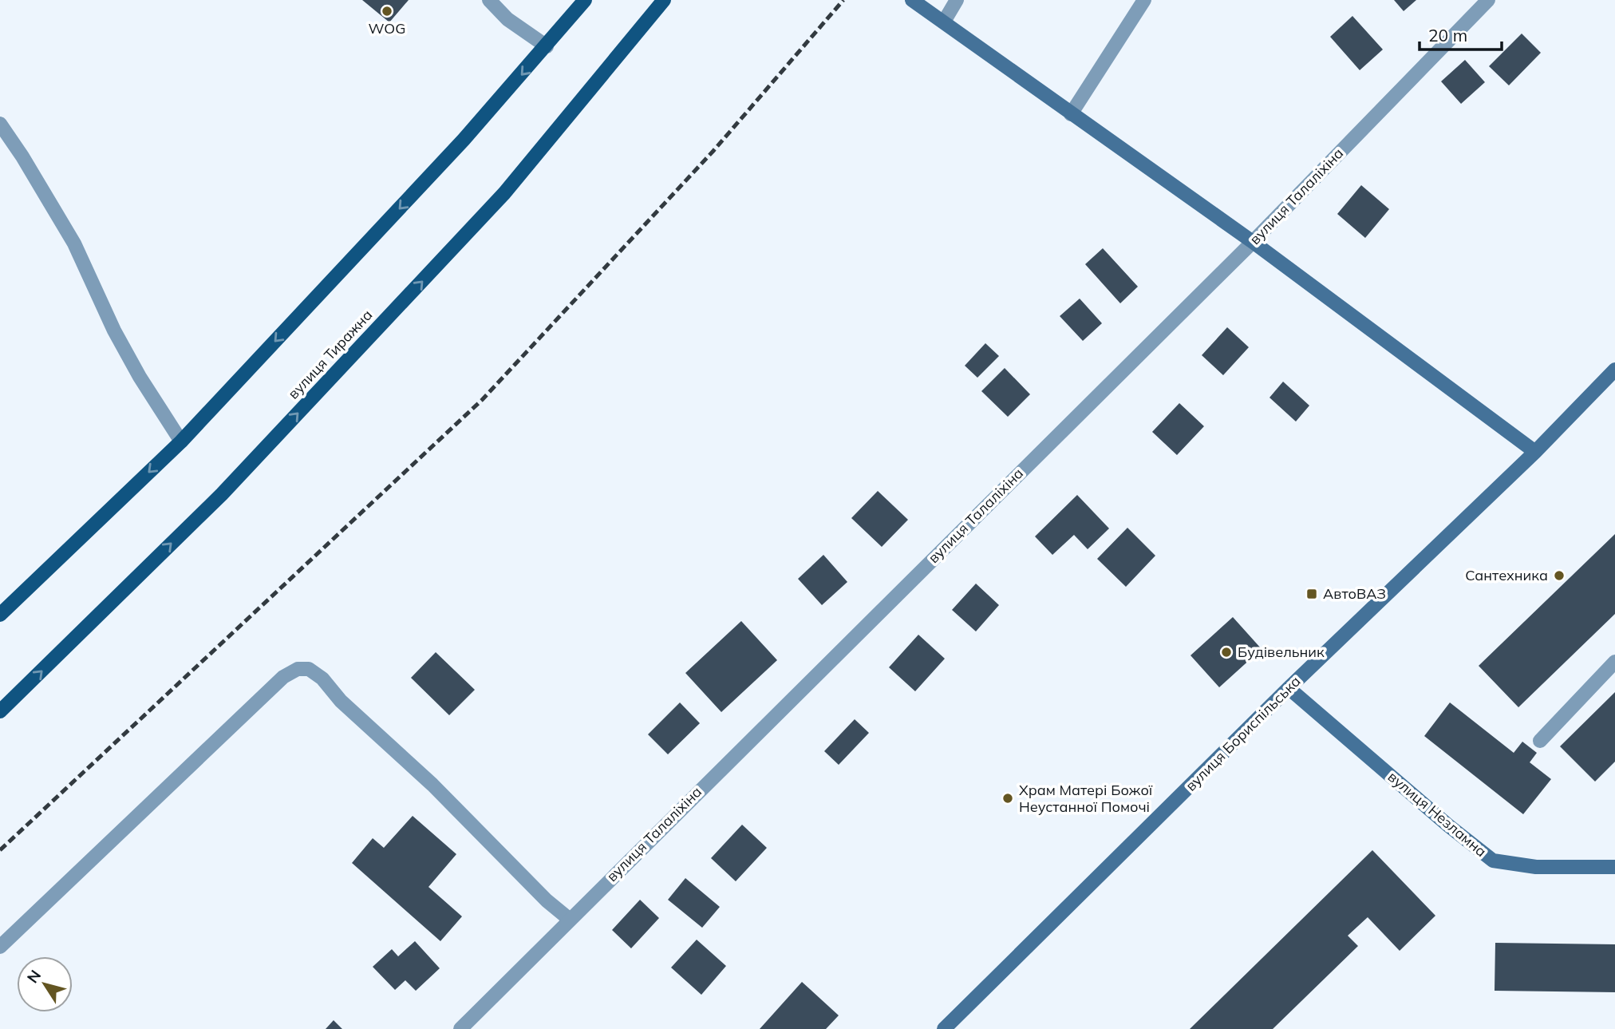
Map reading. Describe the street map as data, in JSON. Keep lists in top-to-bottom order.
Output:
{
  "streets": {
    "main road": ["вулиця Тиражна"],
    "street": ["вулиця Талаліхіна", "вулиця Бориспільська", "вулиця Незламна"]
  },
  "crossings": [
    ["вулиця Бориспільська", "вулиця Незламна"]
  ],
  "places": {
    "other": [
      "WOG",
      "Сантехника",
      "Будівельник",
      "Храм Матері Божої Неустанної Помочі"
    ],
    "transit": ["АвтоВАЗ"]
  },
  "scale_bar": "20 m",
  "north": "top left"
}
